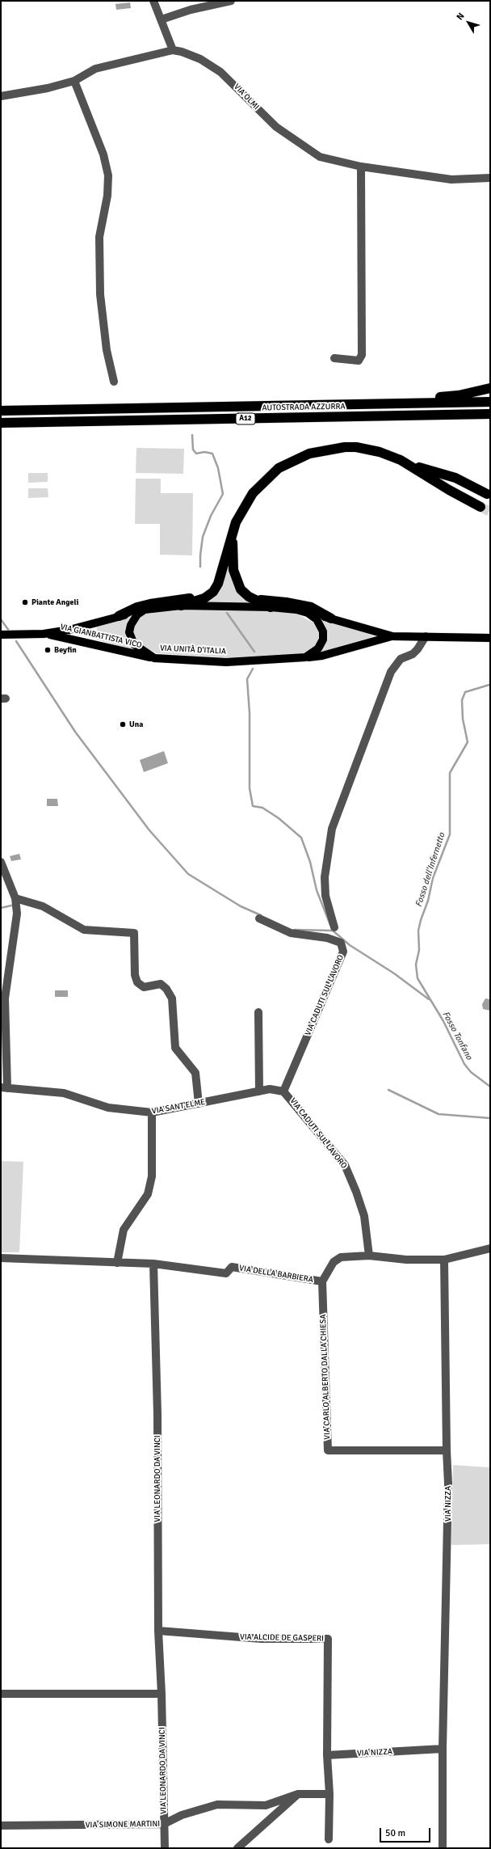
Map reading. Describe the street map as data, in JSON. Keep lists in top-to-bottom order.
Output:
{
  "streets": {
    "highway": ["AUTOSTRADA AZZURRA", "A12"],
    "main road": ["VIA GIANBATTISTA VICO", "VIA UNITÀ D'ITALIA"],
    "street": [
      "VIA OLMI",
      "VIA CADUTI SUL LAVORO",
      "VIA SANT'ELME",
      "VIA DELLA BARBIERA",
      "VIA CARLO ALBERTO DALLA CHIESA",
      "VIA LEONARDO DA VINCI",
      "VIA NIZZA",
      "VIA ALCIDE DE GASPERI",
      "VIA SIMONE MARTINI"
    ]
  },
  "crossings": [
    ["VIA GIANBATTISTA VICO", "VIA UNITÀ D'ITALIA"],
    ["VIA CADUTI SUL LAVORO", "VIA SANT'ELME"],
    ["VIA CADUTI SUL LAVORO", "VIA DELLA BARBIERA"],
    ["VIA DELLA BARBIERA", "VIA CARLO ALBERTO DALLA CHIESA"],
    ["VIA DELLA BARBIERA", "VIA LEONARDO DA VINCI"],
    ["VIA DELLA BARBIERA", "VIA NIZZA"],
    ["VIA CARLO ALBERTO DALLA CHIESA", "VIA NIZZA"],
    ["VIA LEONARDO DA VINCI", "VIA ALCIDE DE GASPERI"],
    ["VIA LEONARDO DA VINCI", "VIA SIMONE MARTINI"],
    ["VIA NIZZA", "VIA ALCIDE DE GASPERI"]
  ],
  "water": ["Fosso dell'Infernetto", "Fosso Tonfano"],
  "places": ["Piante Angeli", "Beyfin", "Una"],
  "scale_bar": "50 m",
  "north": "top left"
}
